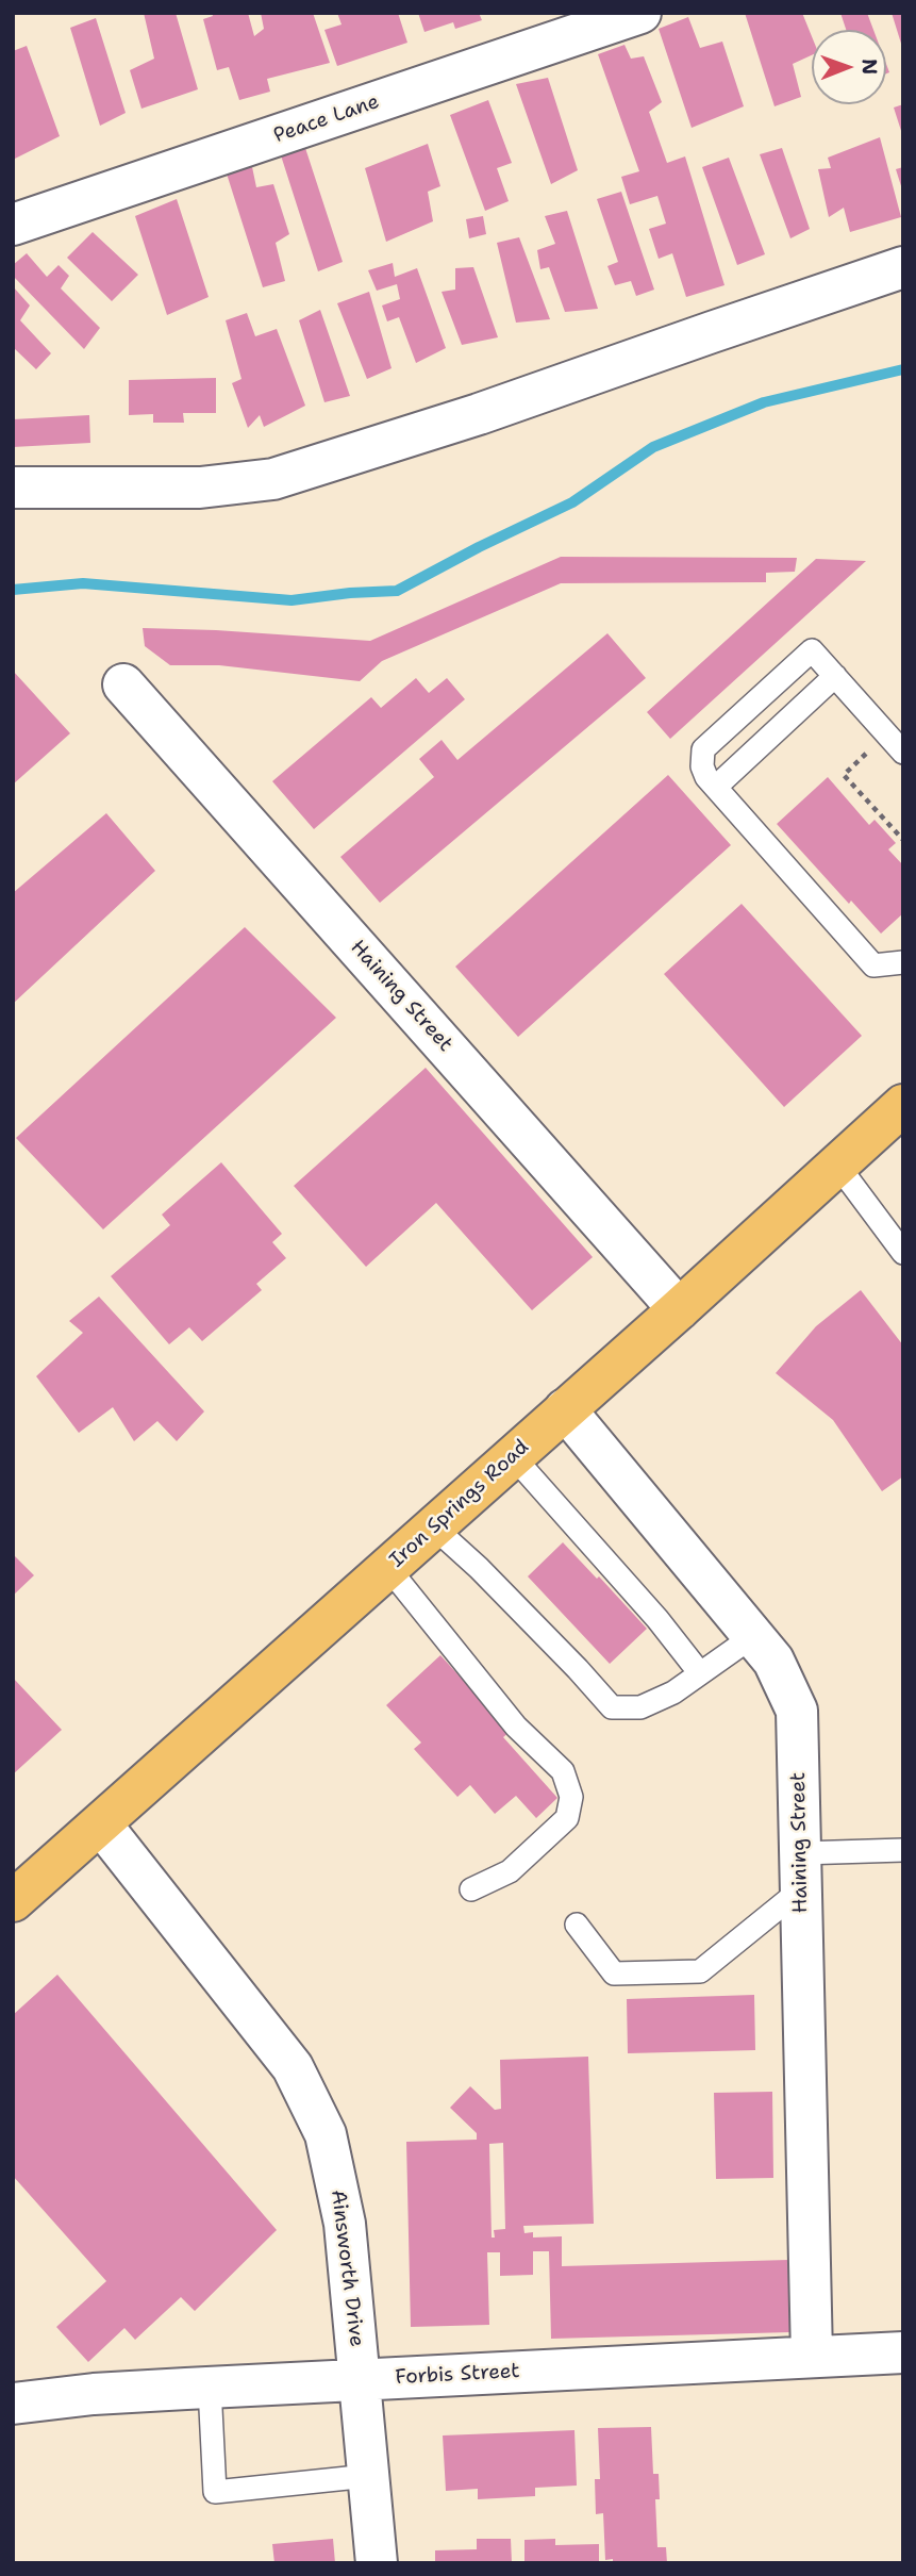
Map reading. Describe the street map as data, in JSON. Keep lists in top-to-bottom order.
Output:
{
  "streets": {
    "main road": ["Iron Springs Road"],
    "street": [
      "Peace Lane",
      "Haining Street",
      "Ainsworth Drive",
      "Forbis Street"
    ]
  },
  "crossings": [
    ["Haining Street", "Iron Springs Road"],
    ["Haining Street", "Forbis Street"],
    ["Iron Springs Road", "Ainsworth Drive"],
    ["Ainsworth Drive", "Forbis Street"]
  ],
  "north": "right"
}
